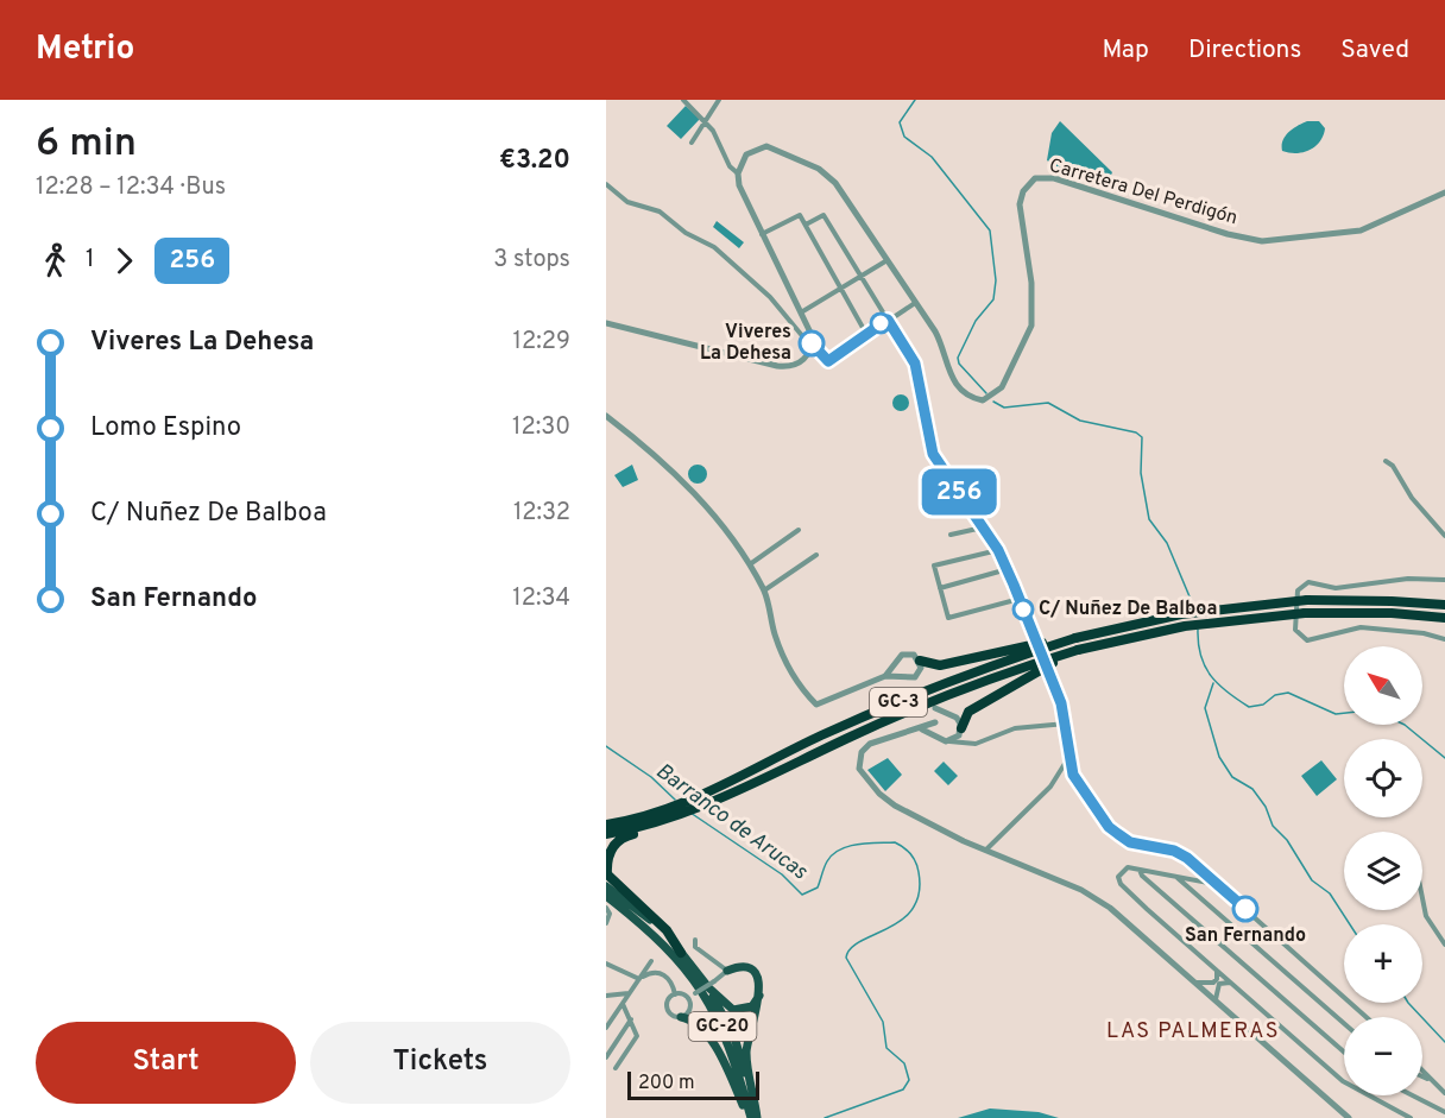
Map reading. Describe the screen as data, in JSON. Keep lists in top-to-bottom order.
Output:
{
  "streets": {
    "highway": ["GC-3"],
    "main road": ["GC-20"],
    "street": ["Carretera Del Perdigón"]
  },
  "districts": ["LAS PALMERAS"],
  "water": ["Barranco de Arucas"],
  "places": ["Viveres La Dehesa", "C/ Nuñez De Balboa", "San Fernando"],
  "lines": ["bus line 256"],
  "scale_bar": "200 m",
  "north": "top left",
  "page": {
    "header": "Metrio",
    "nav": ["Map", "Directions", "Saved"],
    "heading": ["6 min", "12:28 – 12:34 · Bus", "€3.20"],
    "on_map": "256",
    "legs": ["1", "256", "3 stops"],
    "list": [
      {
        "name": "Viveres La Dehesa",
        "value": "12:29"
      },
      {
        "name": "Lomo Espino",
        "value": "12:30"
      },
      {
        "name": "C/ Nuñez De Balboa",
        "value": "12:32"
      },
      {
        "name": "San Fernando",
        "value": "12:34"
      }
    ],
    "map_buttons": ["+", "−"],
    "buttons": ["Start", "Tickets"],
    "scale": "200 m"
  }
}
